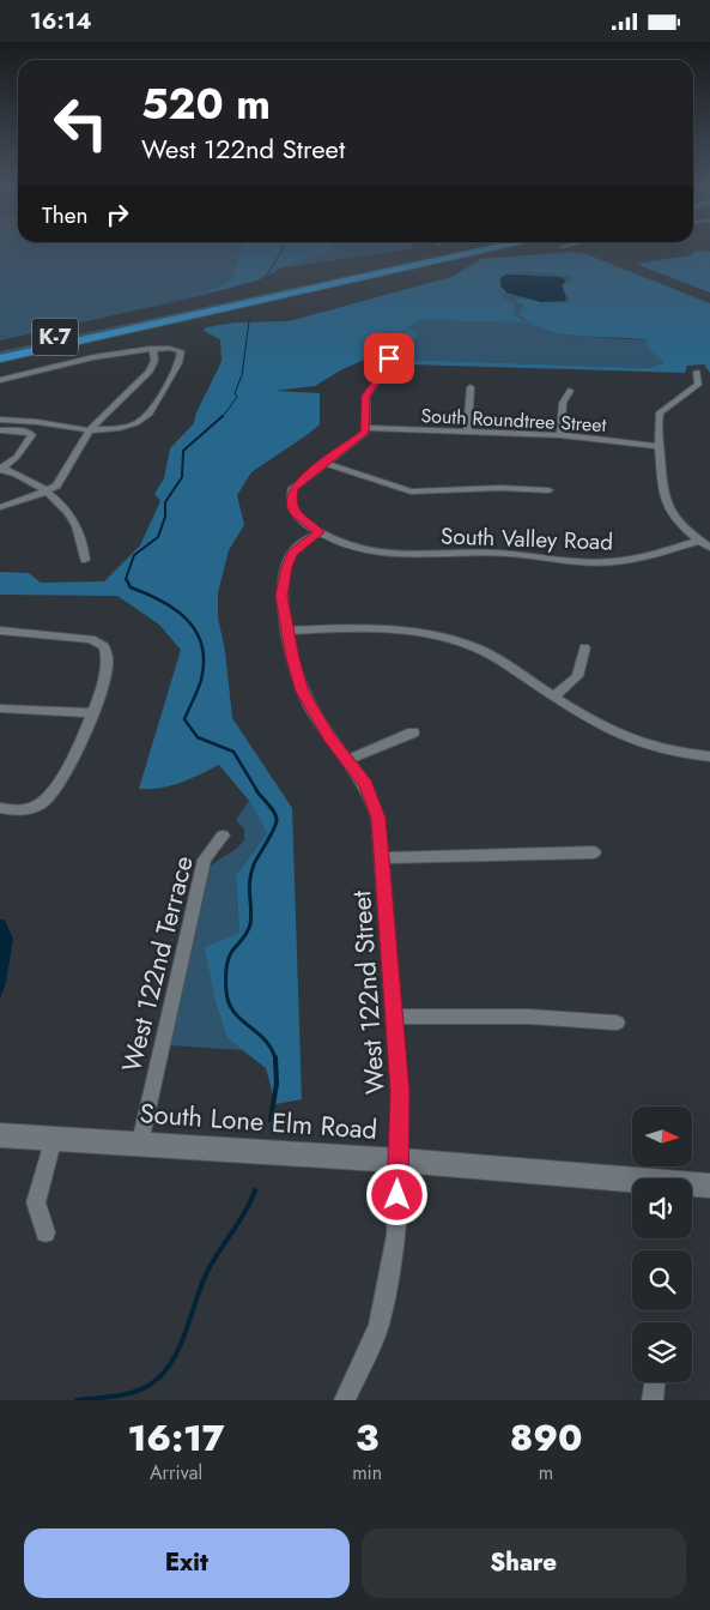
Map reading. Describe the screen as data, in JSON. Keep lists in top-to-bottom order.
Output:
{
  "streets": {
    "highway": ["K-7"],
    "street": [
      "South Roundtree Street",
      "South Valley Road",
      "West 122nd Terrace",
      "West 122nd Street",
      "South Lone Elm Road"
    ]
  },
  "crossings": [
    ["South Valley Road", "West 122nd Street"],
    ["West 122nd Terrace", "South Lone Elm Road"],
    ["West 122nd Street", "South Lone Elm Road"]
  ],
  "north": "right",
  "page": {
    "status": "16:14",
    "turn": ["520 m", "West 122nd Street"],
    "then": "Then",
    "eta": [
      "16:17",
      "Arrival",
      "3",
      "min",
      "890",
      "m"
    ],
    "buttons": ["Exit", "Share"]
  }
}
